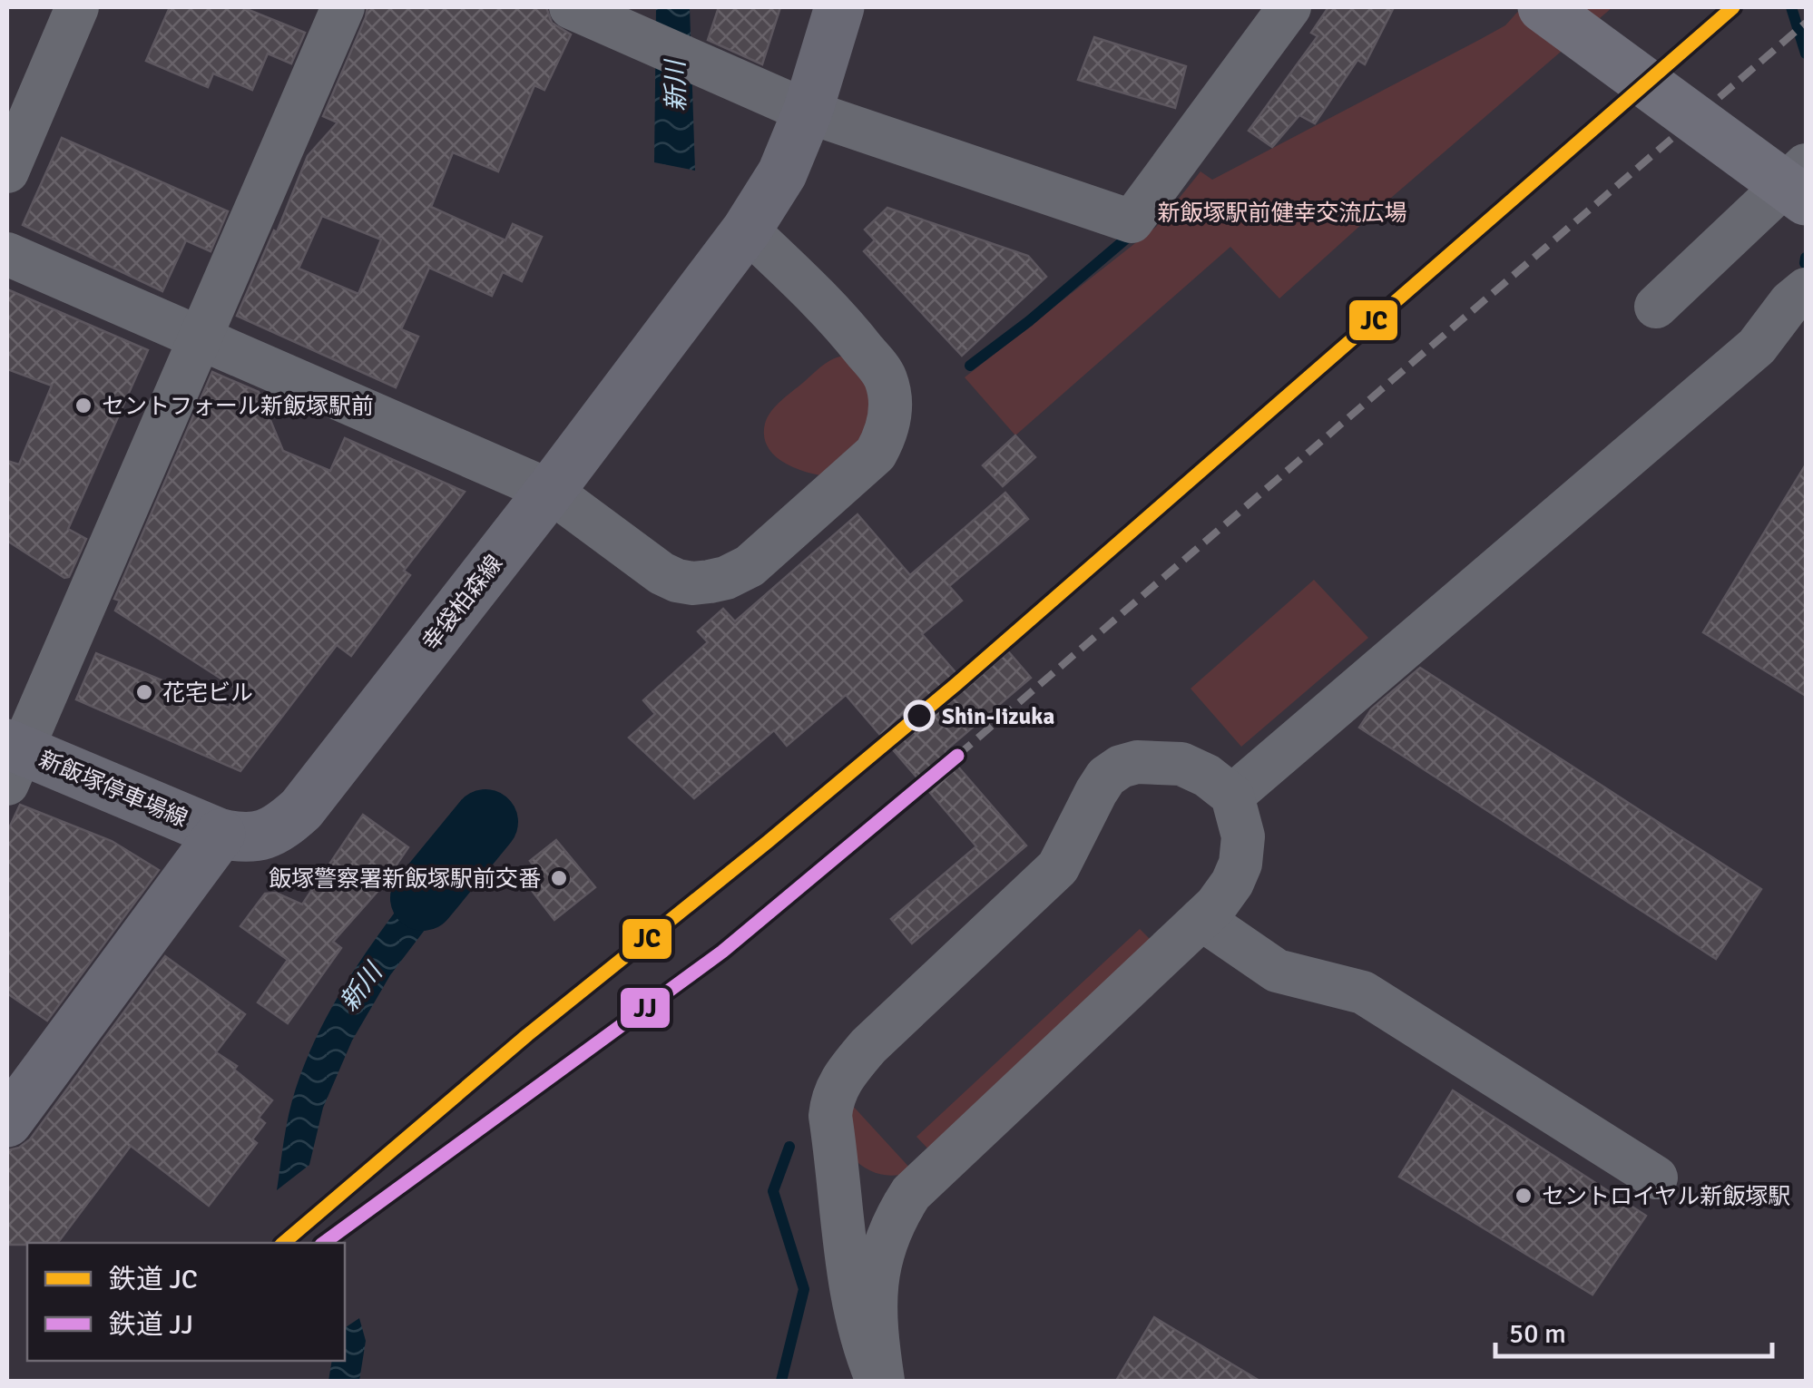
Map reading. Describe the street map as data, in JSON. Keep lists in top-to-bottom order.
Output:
{
  "streets": {
    "main road": ["幸袋柏森線", "新飯塚停車場線"]
  },
  "crossings": [
    ["幸袋柏森線", "新飯塚停車場線"]
  ],
  "water": ["新川"],
  "parks": ["新飯塚駅前健幸交流広場"],
  "places": [
    "セントフォール新飯塚駅前",
    "花宅ビル",
    "Shin-Iizuka",
    "飯塚警察署新飯塚駅前交番",
    "セントロイヤル新飯塚駅"
  ],
  "lines": ["rail line JC", "rail line JJ"],
  "legend": ["鉄道 JC", "鉄道 JJ"],
  "scale_bar": "50 m"
}
